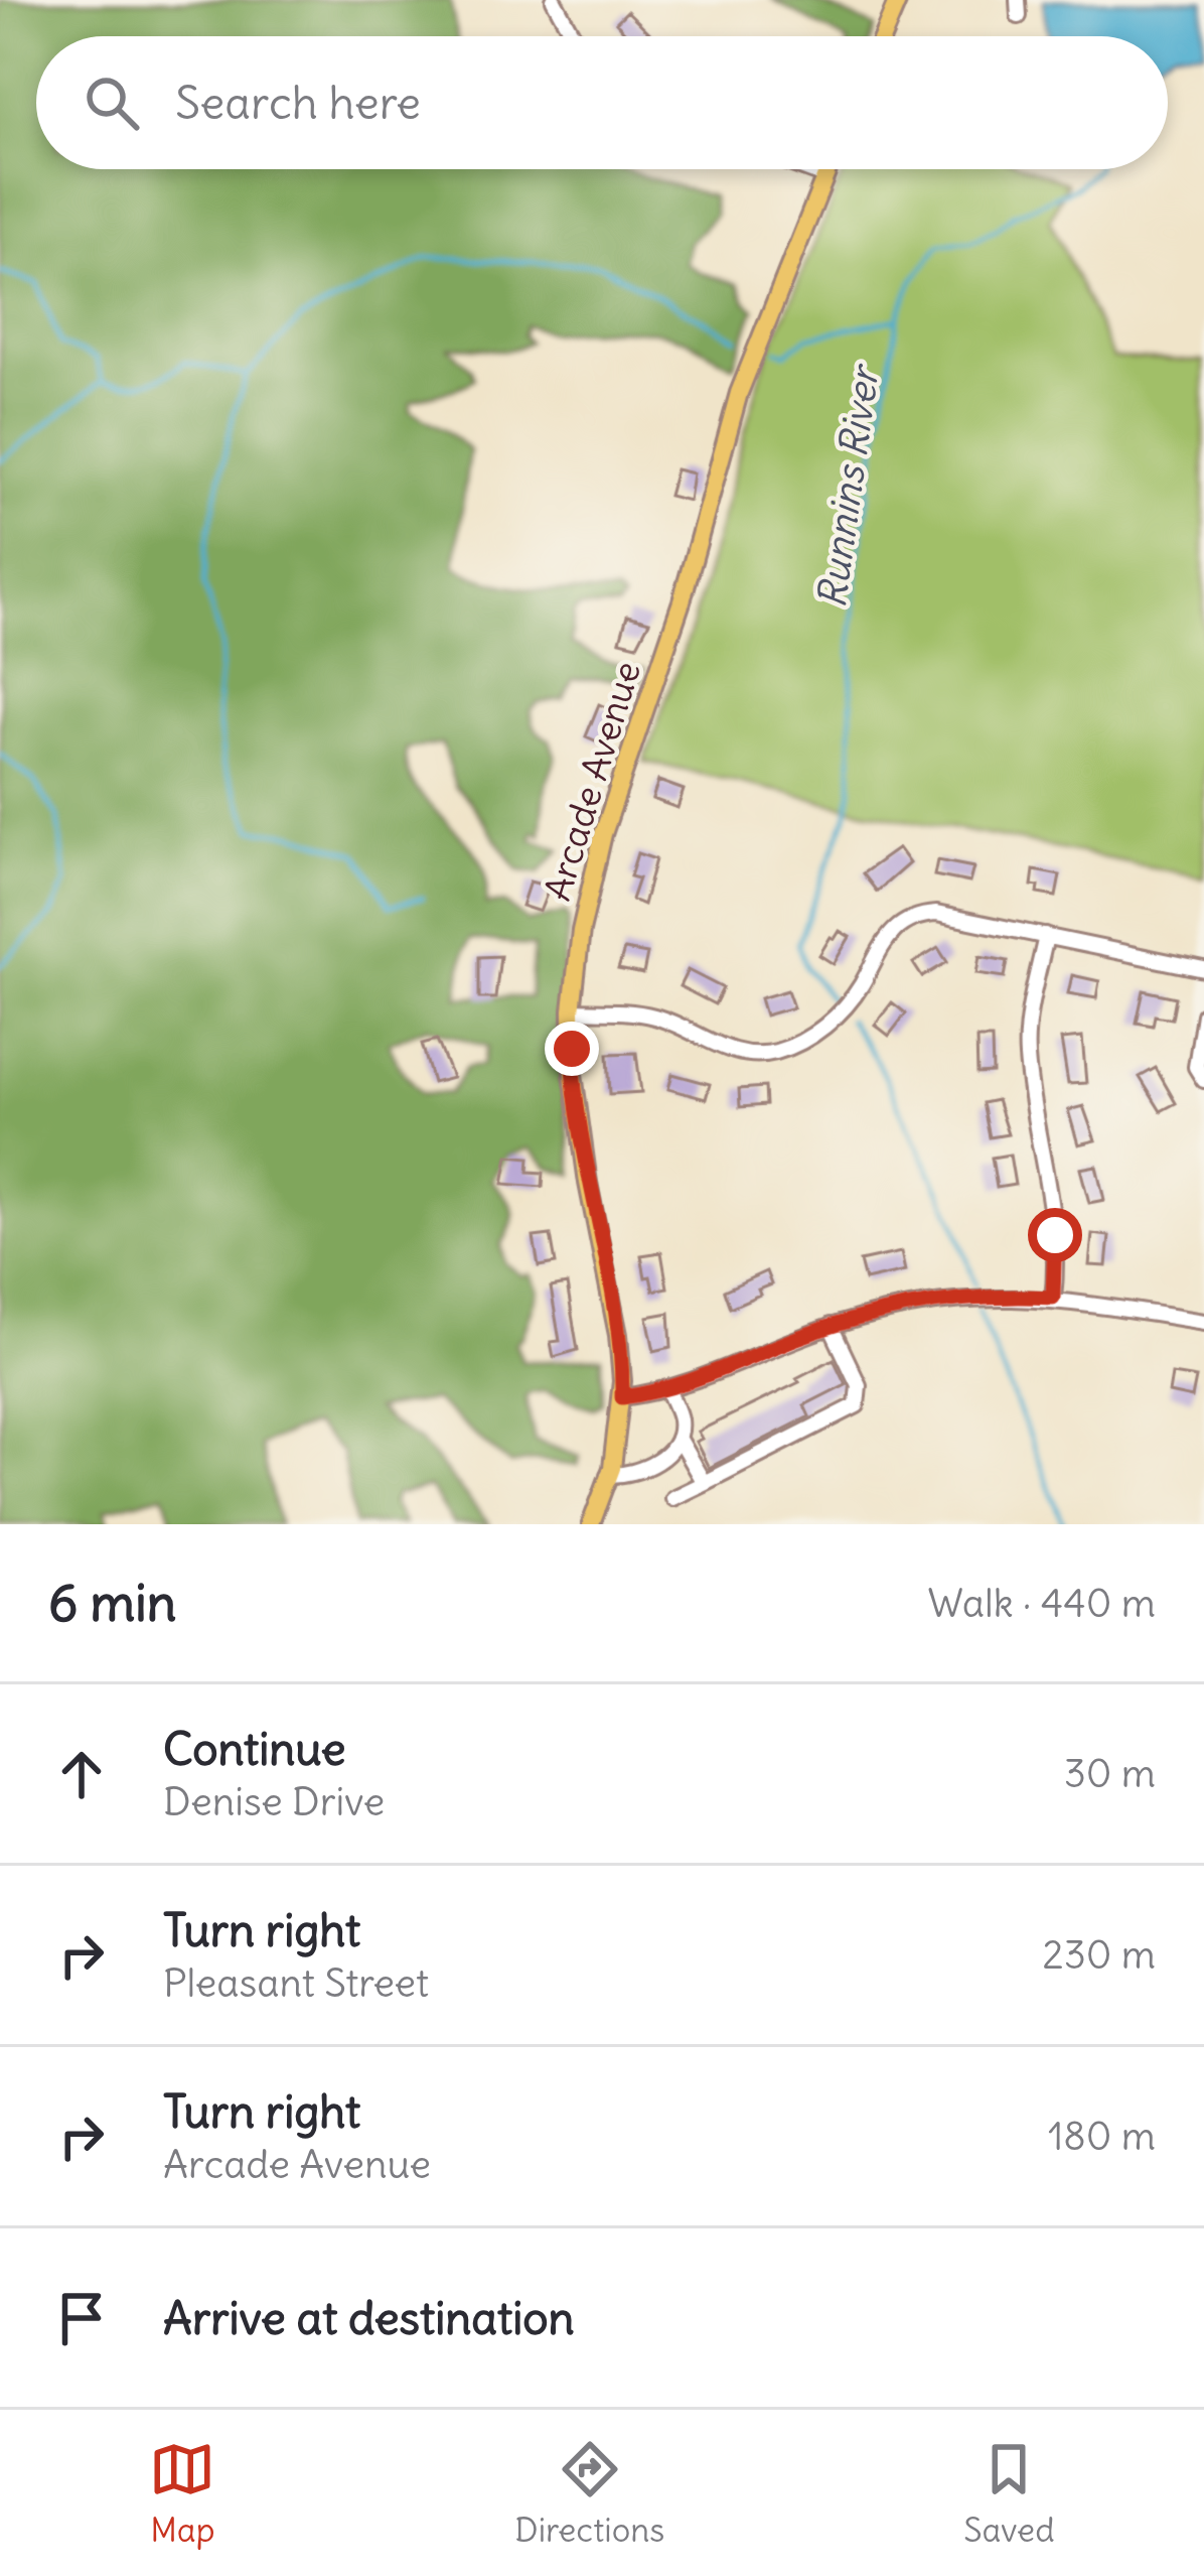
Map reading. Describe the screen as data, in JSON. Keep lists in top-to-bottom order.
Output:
{
  "streets": {
    "main road": ["Arcade Avenue"]
  },
  "water": ["Runnins River"],
  "page": {
    "search": "Search here",
    "heading": ["6 min", "Walk · 440 m"],
    "list": [
      ["Continue", "Denise Drive", "30 m"],
      ["Turn right", "Pleasant Street", "230 m"],
      ["Turn right", "Arcade Avenue", "180 m"],
      "Arrive at destination"
    ],
    "nav": ["Map", "Directions", "Saved"]
  }
}
